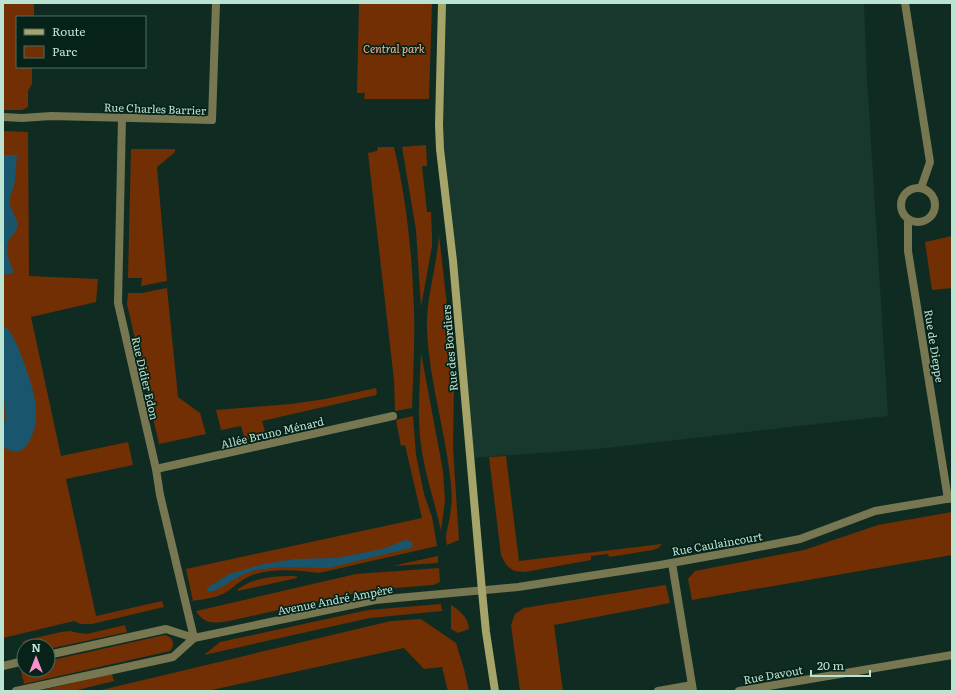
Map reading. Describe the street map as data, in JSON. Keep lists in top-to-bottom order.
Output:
{
  "streets": {
    "street": [
      "Rue Charles Barrier",
      "Rue de Dieppe",
      "Rue des Bordiers",
      "Rue Didier Edon",
      "Allée Bruno Ménard",
      "Rue Caulaincourt",
      "Avenue André Ampère",
      "Rue Davout"
    ]
  },
  "crossings": [
    ["Rue Charles Barrier", "Rue Didier Edon"],
    ["Rue de Dieppe", "Rue Caulaincourt"],
    ["Rue des Bordiers", "Rue Caulaincourt"],
    ["Rue des Bordiers", "Avenue André Ampère"],
    ["Rue Didier Edon", "Allée Bruno Ménard"],
    ["Rue Didier Edon", "Avenue André Ampère"],
    ["Rue Caulaincourt", "Avenue André Ampère"]
  ],
  "parks": ["Central park"],
  "legend": ["Route", "Parc"],
  "scale_bar": "20 m",
  "north": "top"
}
